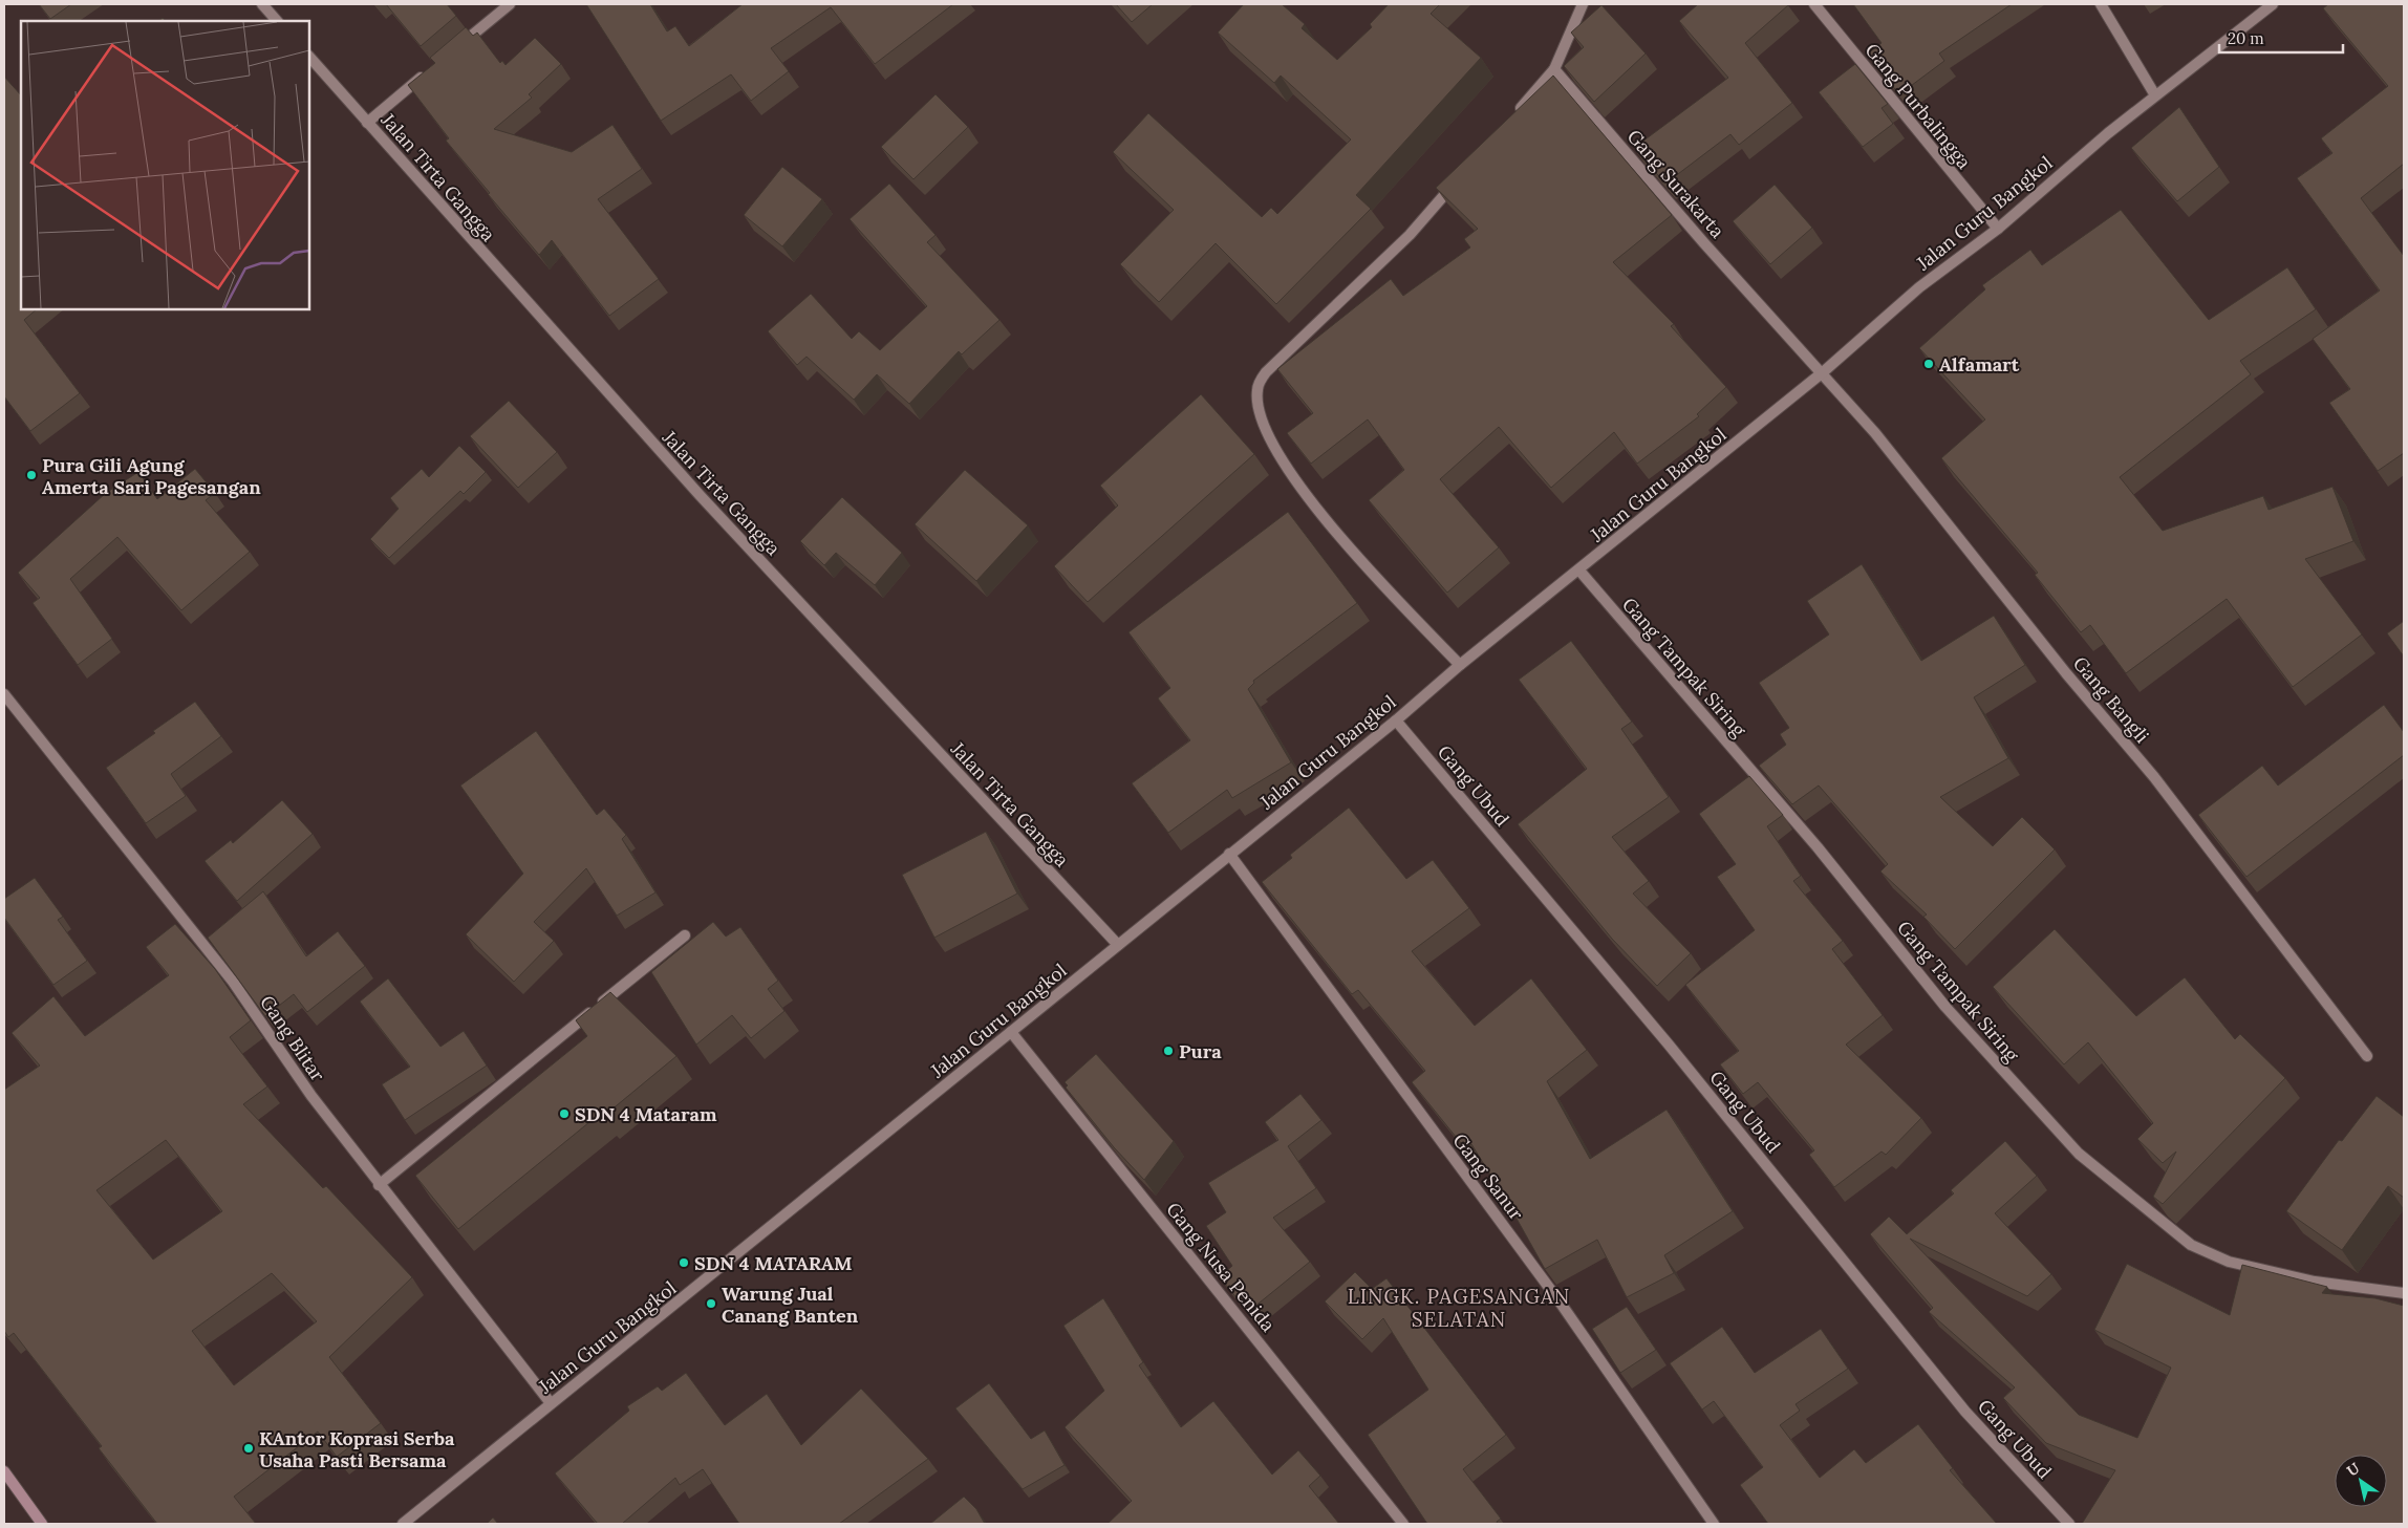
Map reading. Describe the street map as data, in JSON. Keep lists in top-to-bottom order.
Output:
{
  "streets": {
    "street": [
      "Gang Purbalingga",
      "Jalan Tirta Gangga",
      "Gang Surakarta",
      "Jalan Guru Bangkol",
      "Gang Tampak Siring",
      "Gang Bangli",
      "Gang Ubud",
      "Gang Blitar",
      "Gang Sanur",
      "Gang Nusa Penida"
    ]
  },
  "crossings": [
    ["Gang Purbalingga", "Jalan Guru Bangkol"],
    ["Jalan Tirta Gangga", "Jalan Guru Bangkol"],
    ["Gang Surakarta", "Jalan Guru Bangkol"],
    ["Gang Surakarta", "Gang Bangli"],
    ["Jalan Guru Bangkol", "Gang Tampak Siring"],
    ["Jalan Guru Bangkol", "Gang Bangli"],
    ["Jalan Guru Bangkol", "Gang Ubud"],
    ["Jalan Guru Bangkol", "Gang Blitar"],
    ["Jalan Guru Bangkol", "Gang Sanur"],
    ["Jalan Guru Bangkol", "Gang Nusa Penida"]
  ],
  "districts": ["LINGK. PAGESANGAN SELATAN"],
  "places": [
    "Alfamart",
    "Pura Gili Agung Amerta Sari Pagesangan",
    "Pura",
    "SDN 4 Mataram",
    "SDN 4 MATARAM",
    "Warung Jual Canang Banten",
    "KAntor Koprasi Serba Usaha Pasti Bersama"
  ],
  "scale_bar": "20 m",
  "north": "top left"
}
